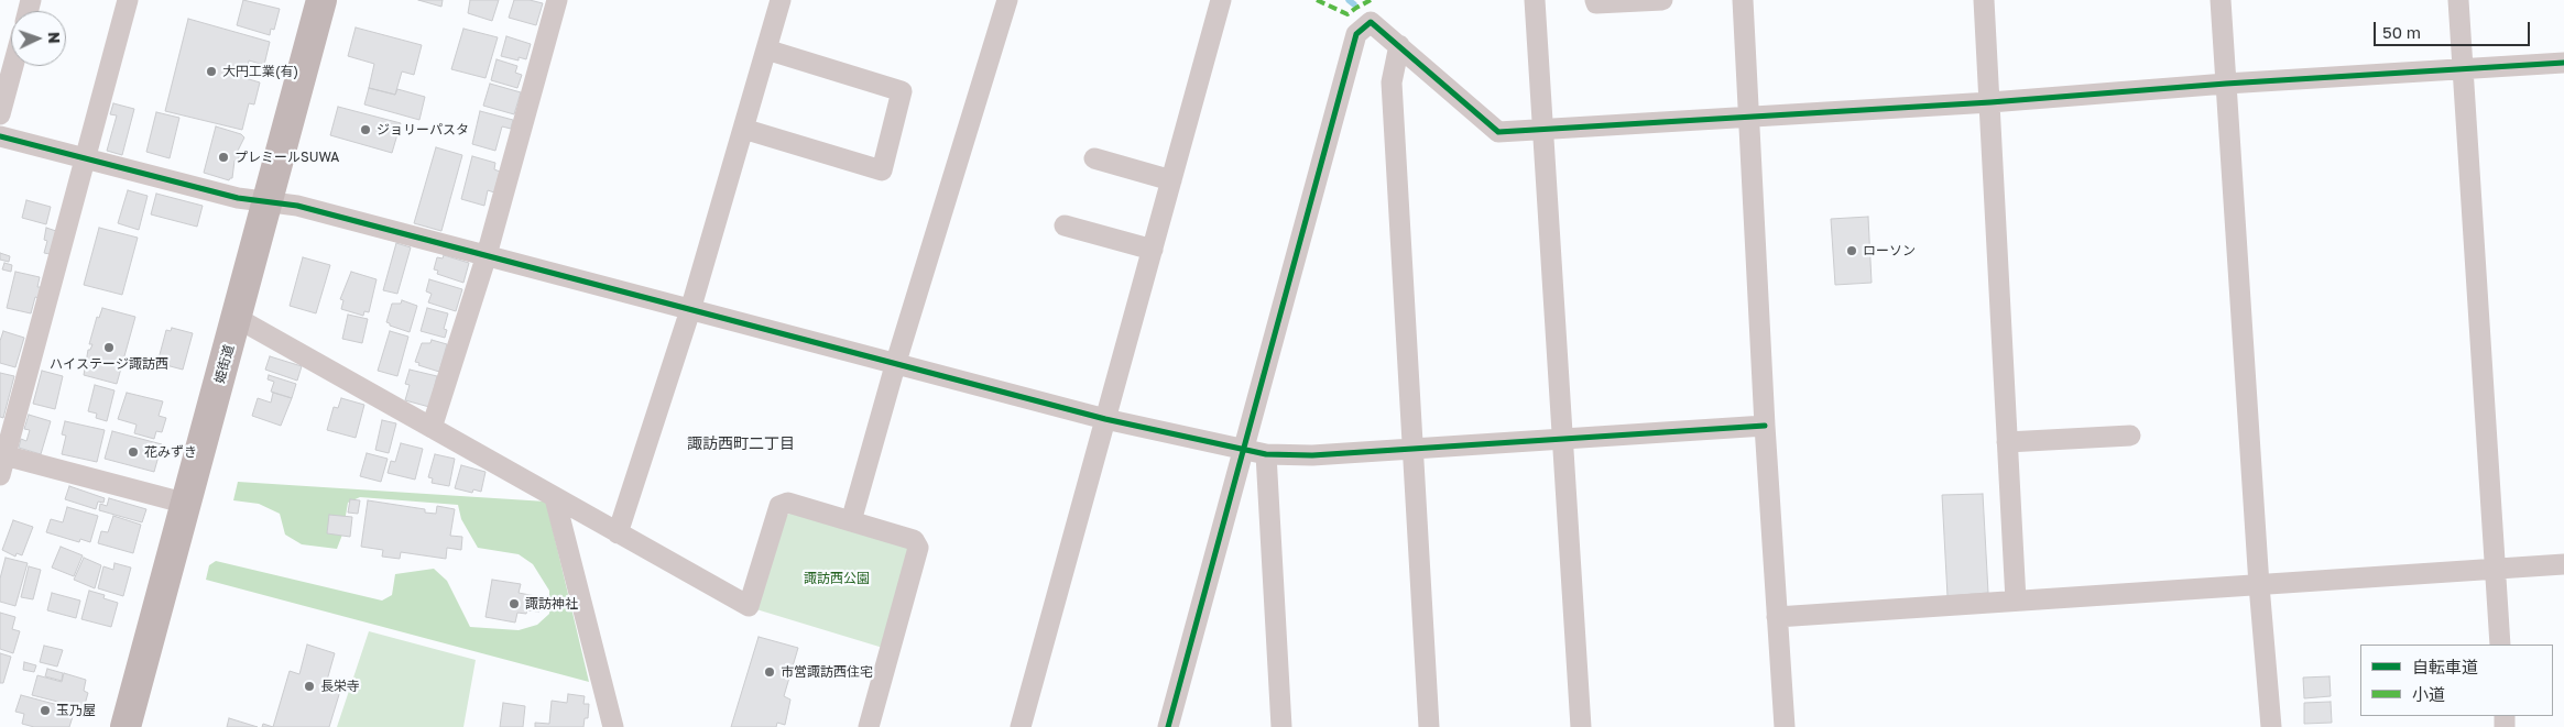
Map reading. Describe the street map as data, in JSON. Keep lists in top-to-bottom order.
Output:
{
  "streets": {
    "main road": ["姫街道"]
  },
  "districts": ["諏訪西町二丁目"],
  "parks": ["諏訪西公園"],
  "places": [
    "大円工業(有)",
    "ジョリーパスタ",
    "プレミールSUWA",
    "ローソン",
    "ハイステージ諏訪西",
    "花みずき",
    "諏訪神社",
    "市営諏訪西住宅",
    "長栄寺",
    "玉乃屋"
  ],
  "legend": ["自転車道", "小道"],
  "scale_bar": "50 m",
  "north": "right"
}
